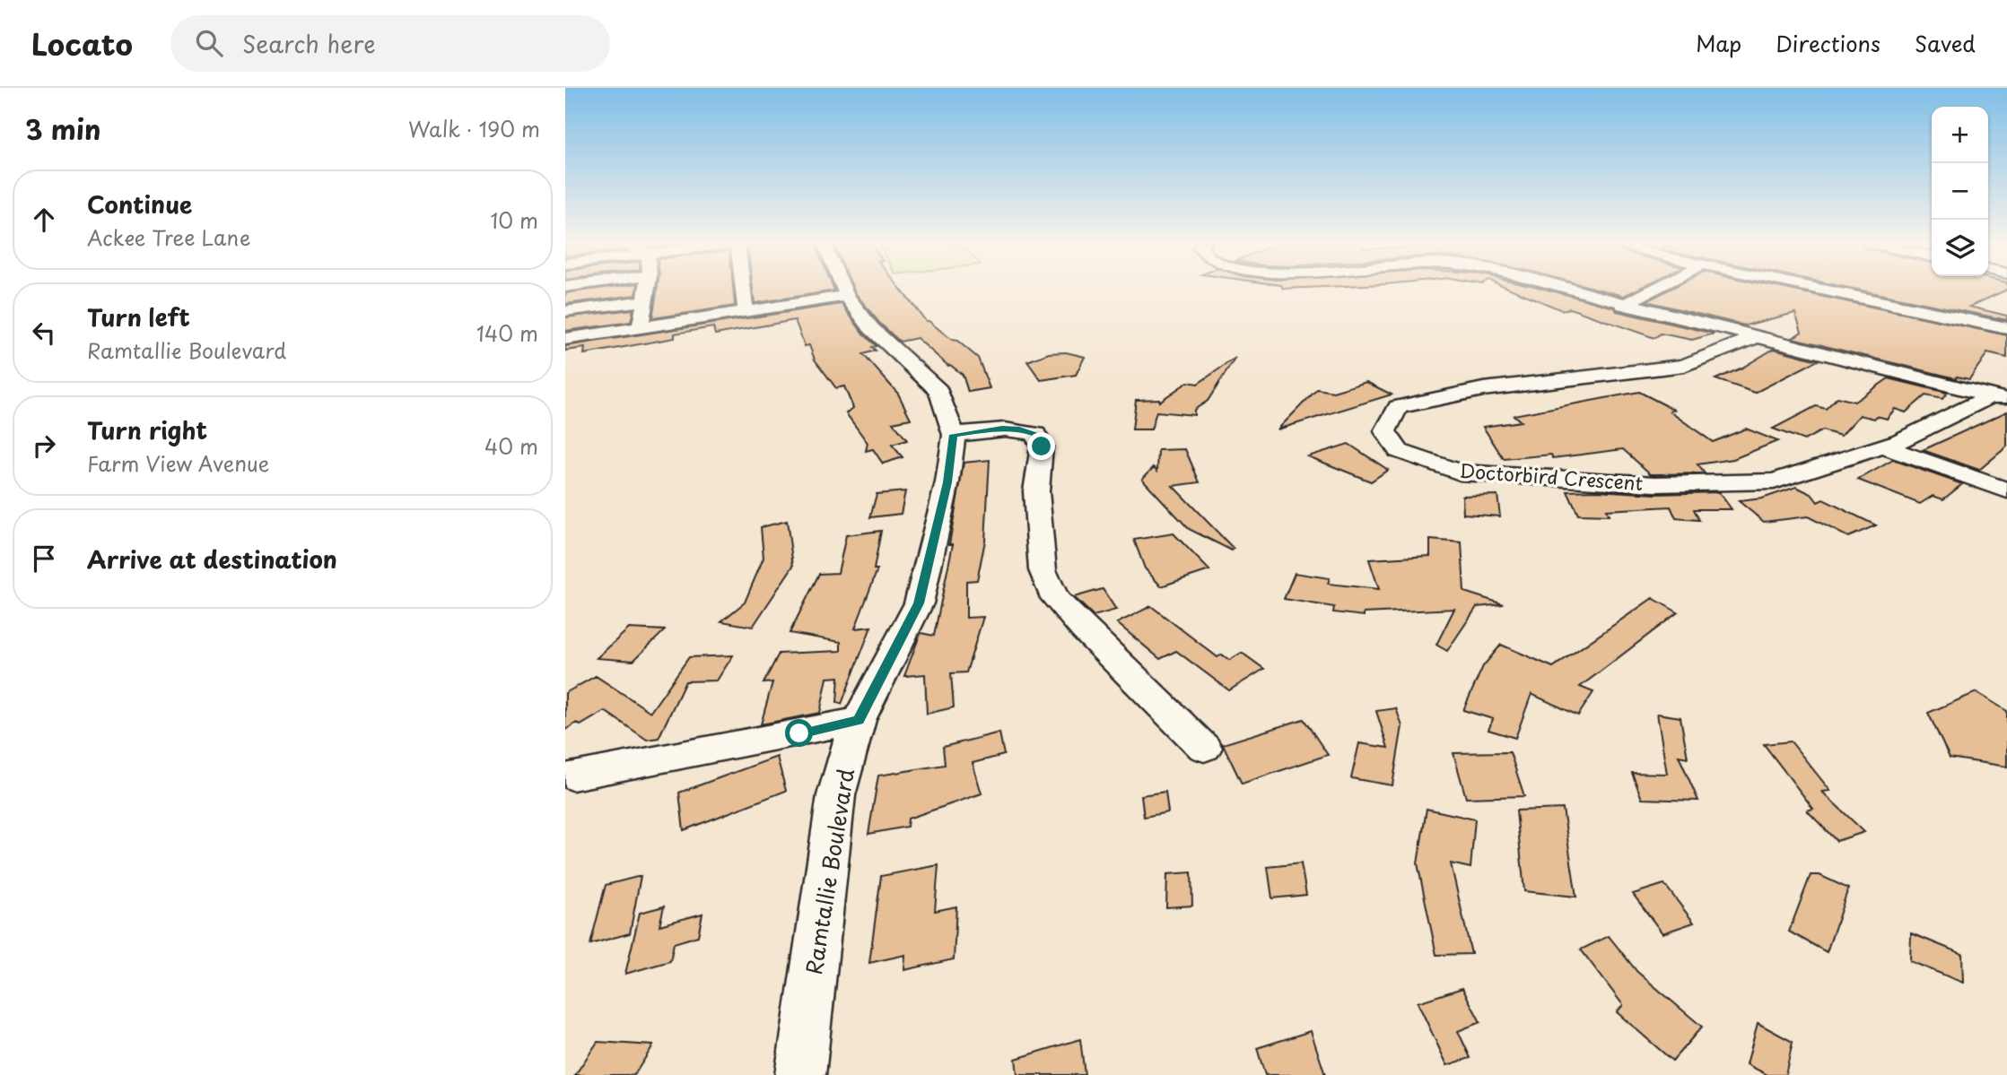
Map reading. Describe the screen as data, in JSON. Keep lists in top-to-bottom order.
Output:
{
  "streets": {
    "street": ["Doctorbird Crescent", "Ramtallie Boulevard"]
  },
  "page": {
    "header": "Locato",
    "search": "Search here",
    "nav": ["Map", "Directions", "Saved"],
    "heading": ["3 min", "Walk · 190 m"],
    "map_buttons": ["+", "−"],
    "list": [
      ["Continue", "Ackee Tree Lane", "10 m"],
      ["Turn left", "Ramtallie Boulevard", "140 m"],
      ["Turn right", "Farm View Avenue", "40 m"],
      "Arrive at destination"
    ]
  }
}
